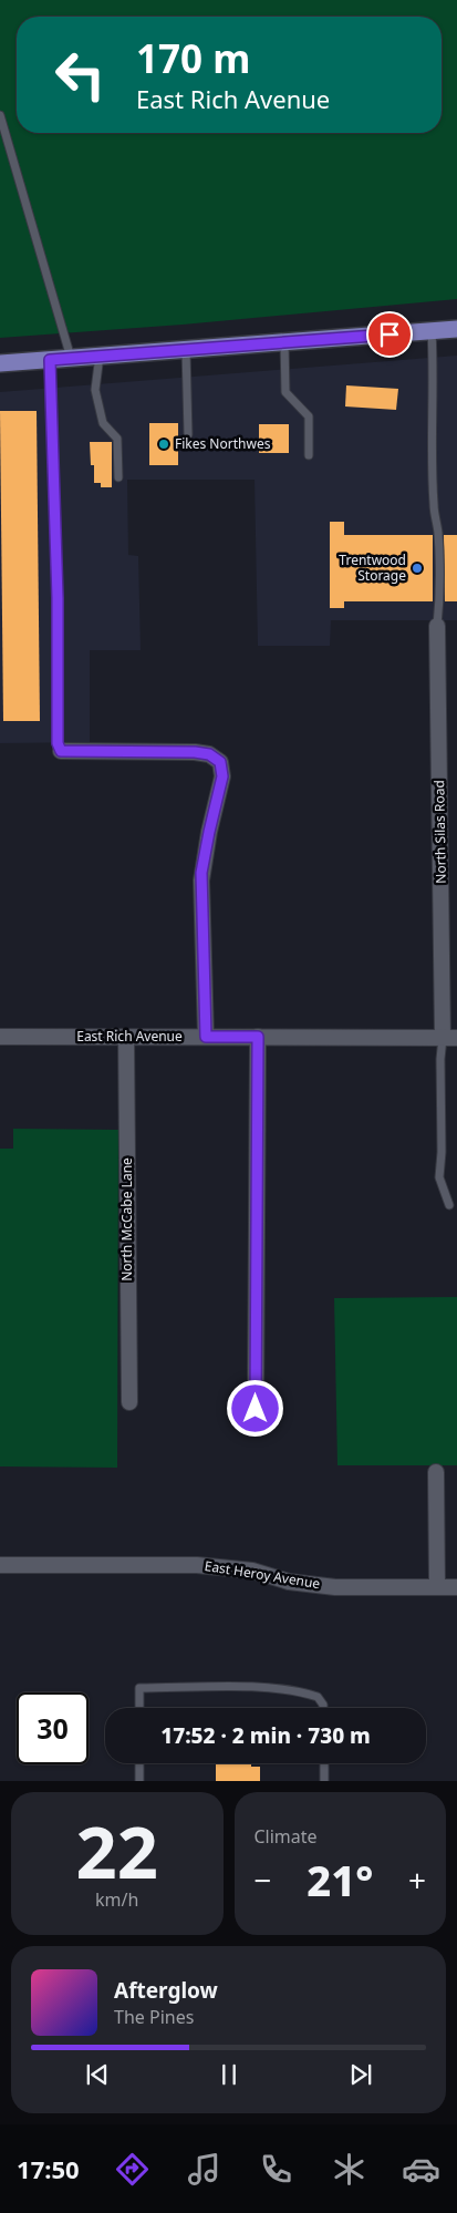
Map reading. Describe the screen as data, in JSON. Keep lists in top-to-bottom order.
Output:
{
  "streets": {
    "street": [
      "North Silas Road",
      "East Rich Avenue",
      "North McCabe Lane",
      "East Heroy Avenue"
    ]
  },
  "crossings": [
    ["North Silas Road", "East Rich Avenue"],
    ["East Rich Avenue", "North McCabe Lane"]
  ],
  "places": ["Fikes Northwes", "Trentwood Storage"],
  "page": {
    "turn": ["170 m", "East Rich Avenue"],
    "limit": "30",
    "trip": "17:52 · 2 min · 730 m",
    "tile": [
      ["22", "km/h"],
      "Climate"
    ],
    "heat": ["−", "21°", "+"],
    "song": ["Afterglow", "The Pines"],
    "tabs": "17:50"
  }
}
